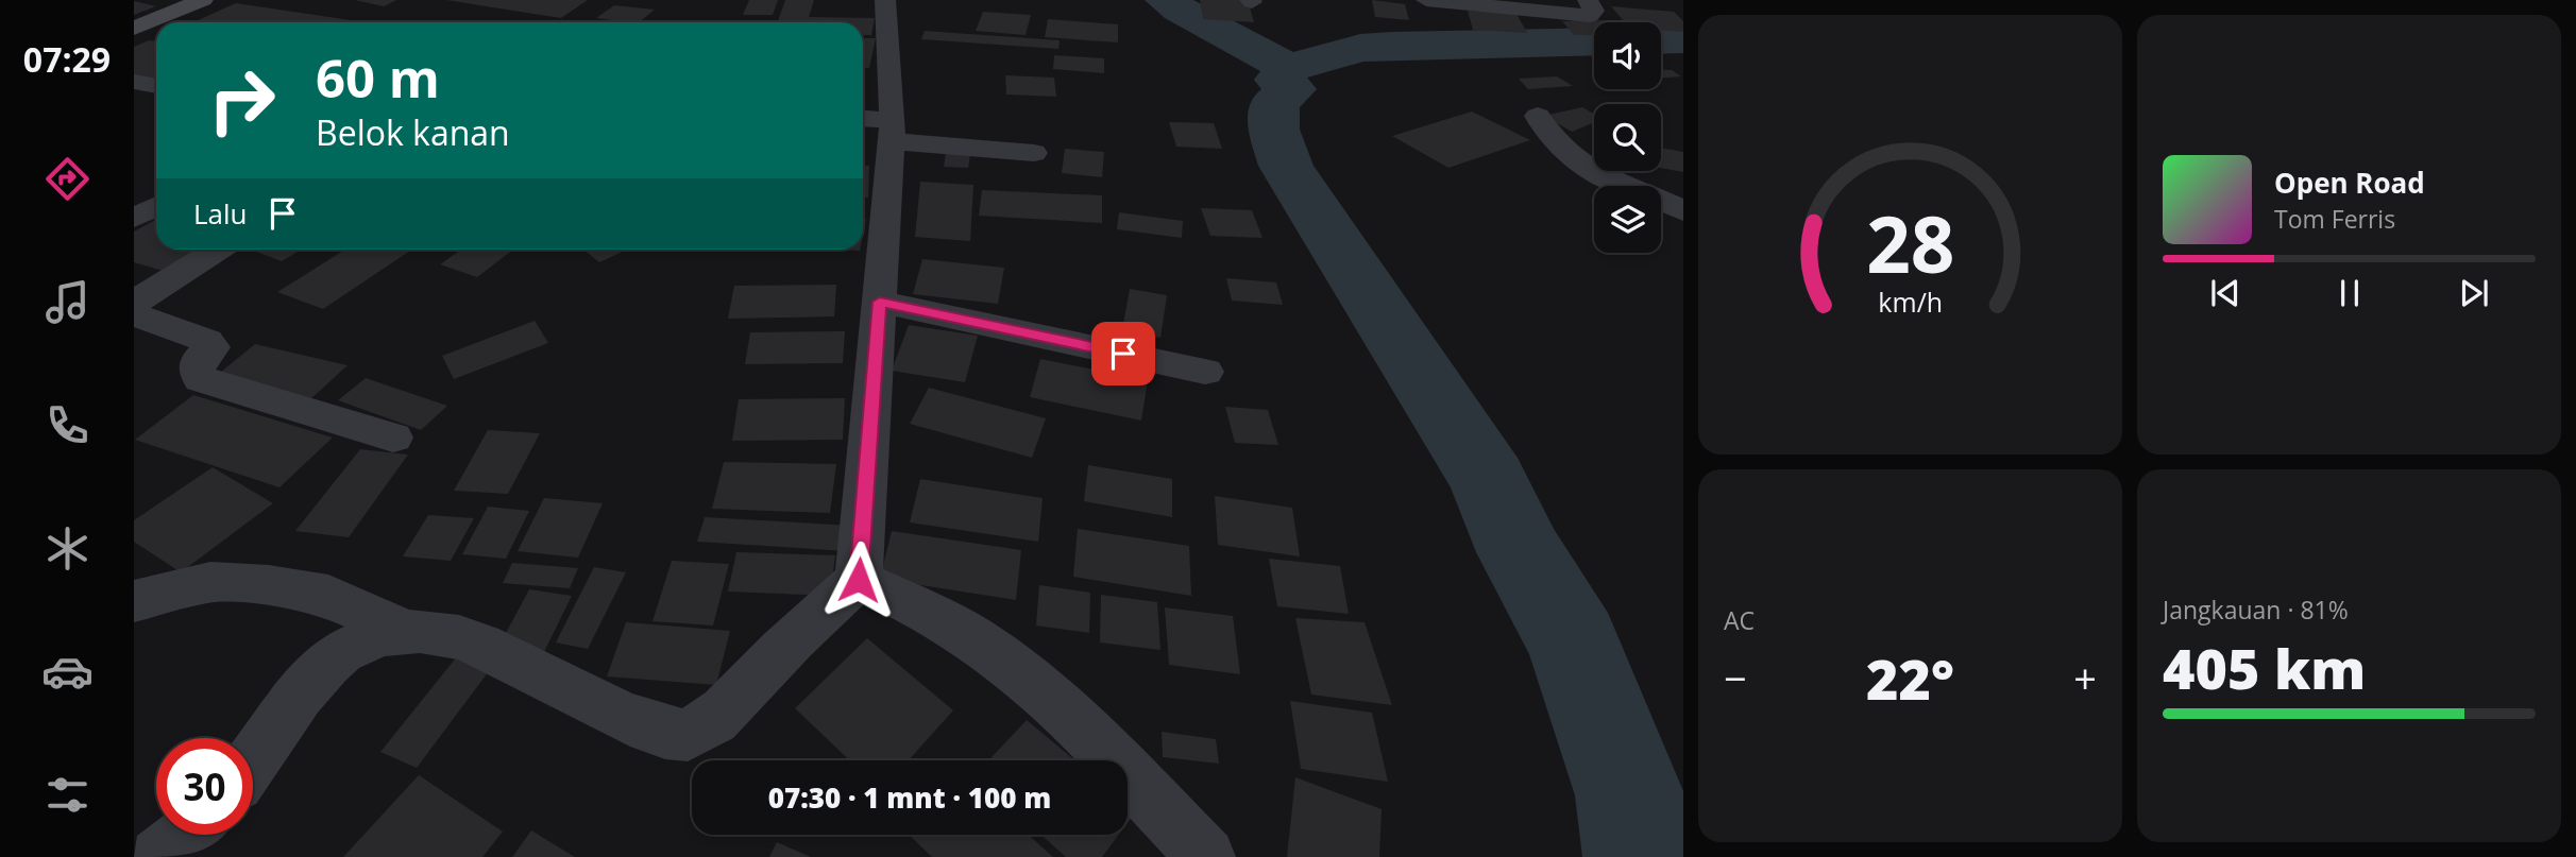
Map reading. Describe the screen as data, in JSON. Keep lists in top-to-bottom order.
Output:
{
  "page": {
    "tabs": "07:29",
    "turn": ["60 m", "Belok kanan"],
    "song": ["Open Road", "Tom Ferris"],
    "then": "Lalu",
    "tile": [
      "AC",
      ["Jangkauan · 81%", "405 km"]
    ],
    "heat": ["−", "22°", "+"],
    "limit": "30",
    "trip": "07:30 · 1 mnt · 100 m",
    "gauge": ["28", "km/h"]
  }
}
